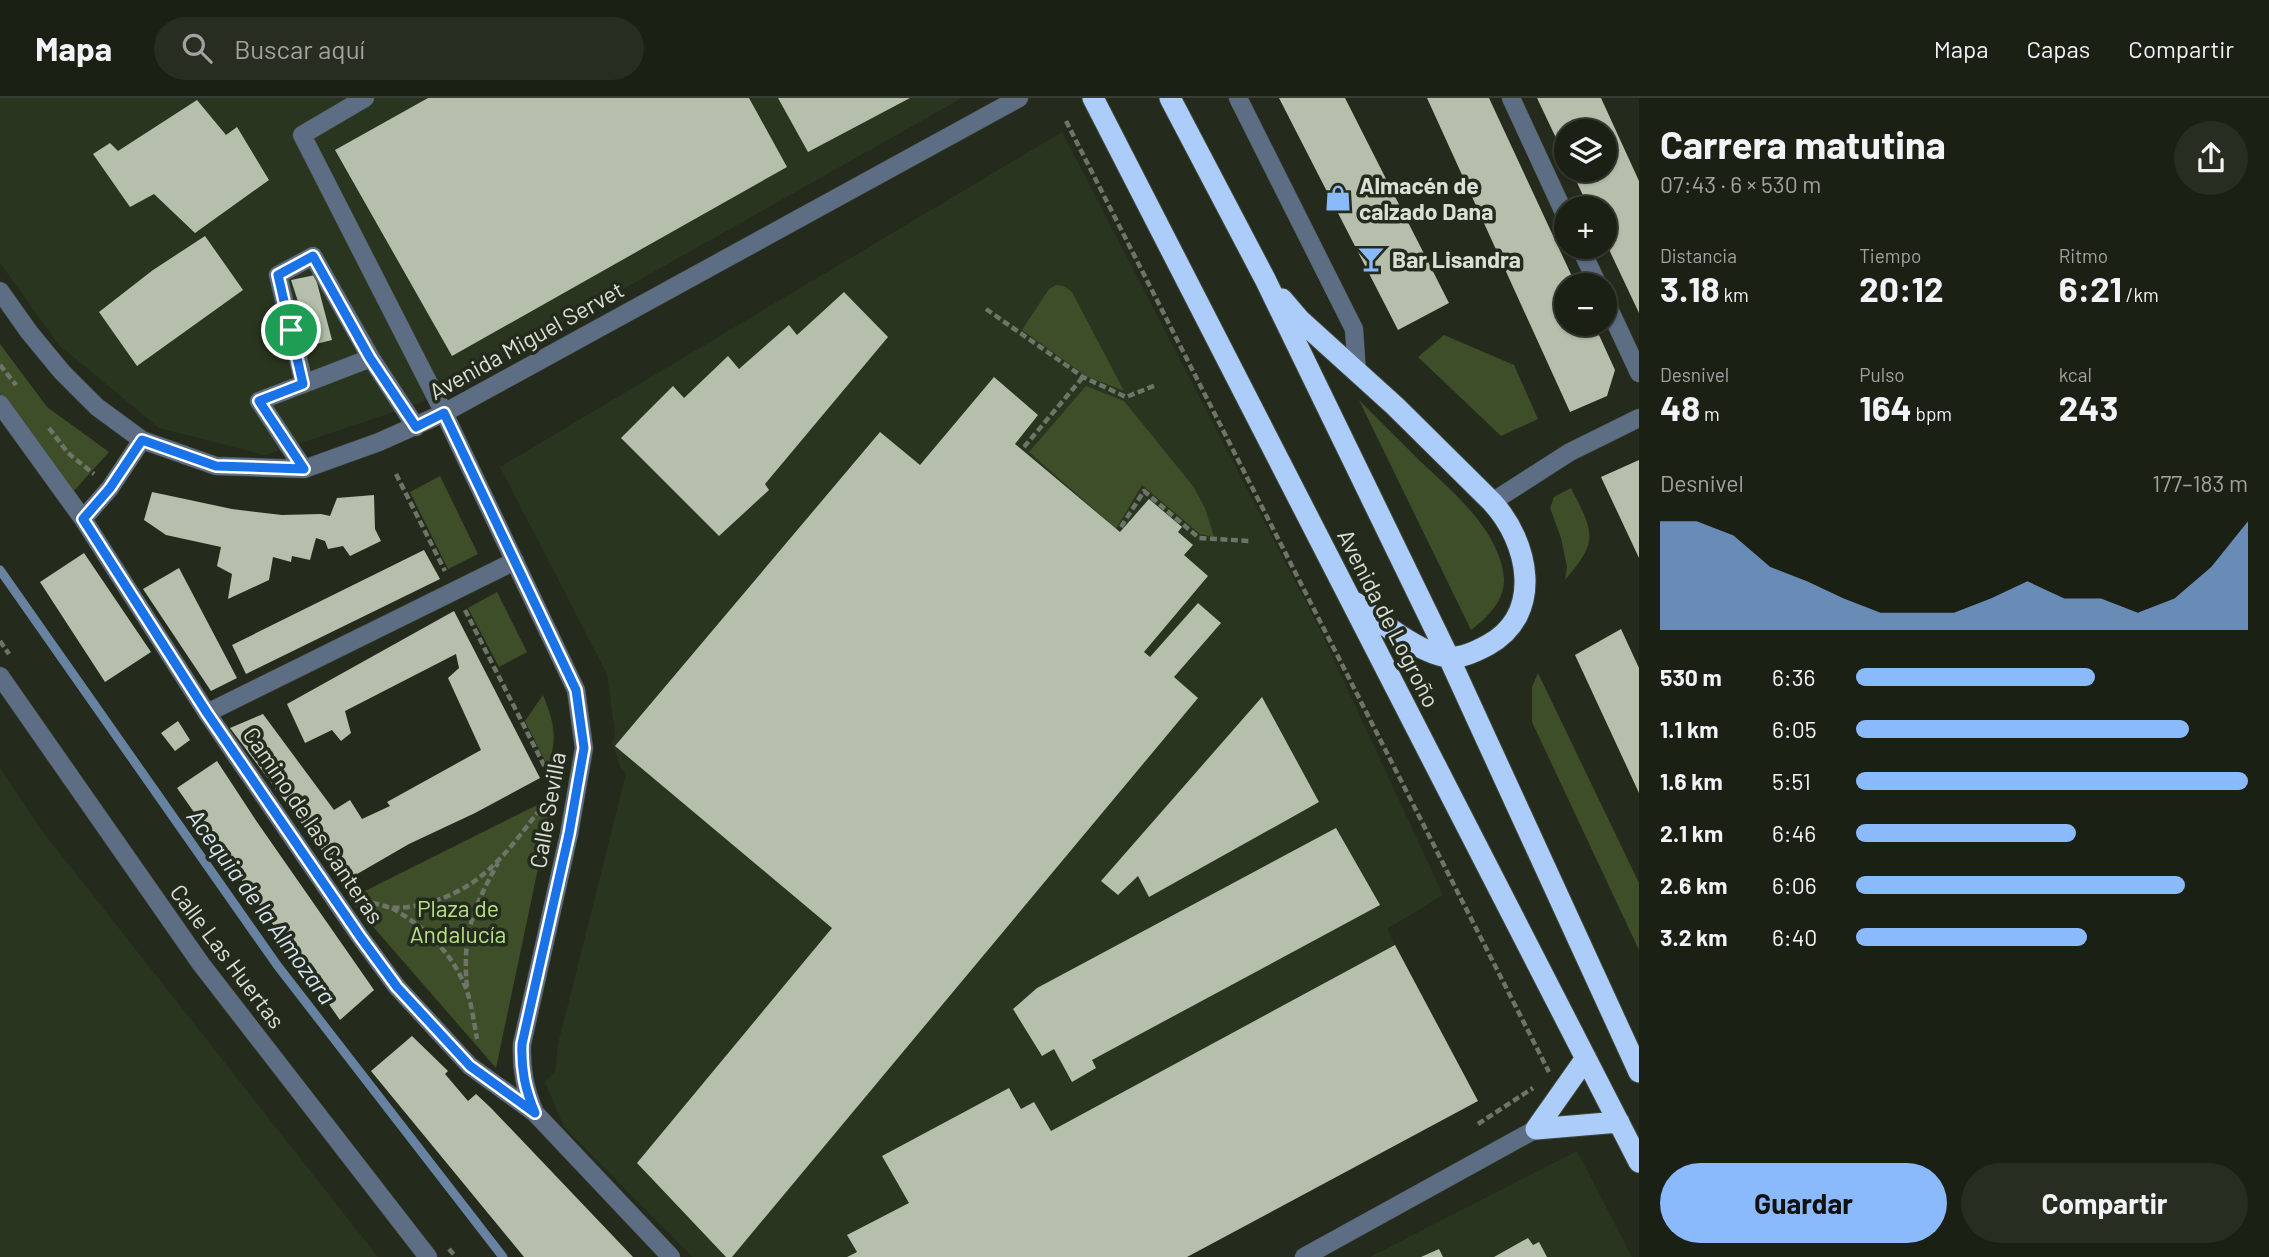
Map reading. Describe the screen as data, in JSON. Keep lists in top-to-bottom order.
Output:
{
  "streets": {
    "highway": ["Avenida de Logroño"],
    "street": [
      "Avenida Miguel Servet",
      "Calle Sevilla",
      "Camino de las Canteras",
      "Calle Las Huertas"
    ]
  },
  "crossings": [
    ["Avenida Miguel Servet", "Calle Sevilla"],
    ["Calle Sevilla", "Camino de las Canteras"]
  ],
  "water": ["Acequia de la Almozara"],
  "parks": ["Plaza de Andalucía"],
  "places": {
    "shop": ["Almacén de calzado Dana"],
    "bar": ["Bar Lisandra"]
  },
  "page": {
    "header": "Mapa",
    "search": "Buscar aquí",
    "nav": ["Mapa", "Capas", "Compartir"],
    "heading": ["Carrera matutina", "07:43 · 6 × 530 m"],
    "map_buttons": ["+", "−"],
    "stats": [
      ["Distancia", "3.18 km"],
      ["Tiempo", "20:12"],
      ["Ritmo", "6:21 /km"],
      ["Desnivel", "48 m"],
      ["Pulso", "164 bpm"],
      ["kcal", "243"]
    ],
    "chart": ["Desnivel", "177–183 m"],
    "list": [
      {
        "name": "530 m",
        "note": "6:36"
      },
      {
        "name": "1.1 km",
        "note": "6:05"
      },
      {
        "name": "1.6 km",
        "note": "5:51"
      },
      {
        "name": "2.1 km",
        "note": "6:46"
      },
      {
        "name": "2.6 km",
        "note": "6:06"
      },
      {
        "name": "3.2 km",
        "note": "6:40"
      }
    ],
    "buttons": ["Guardar", "Compartir"]
  }
}
